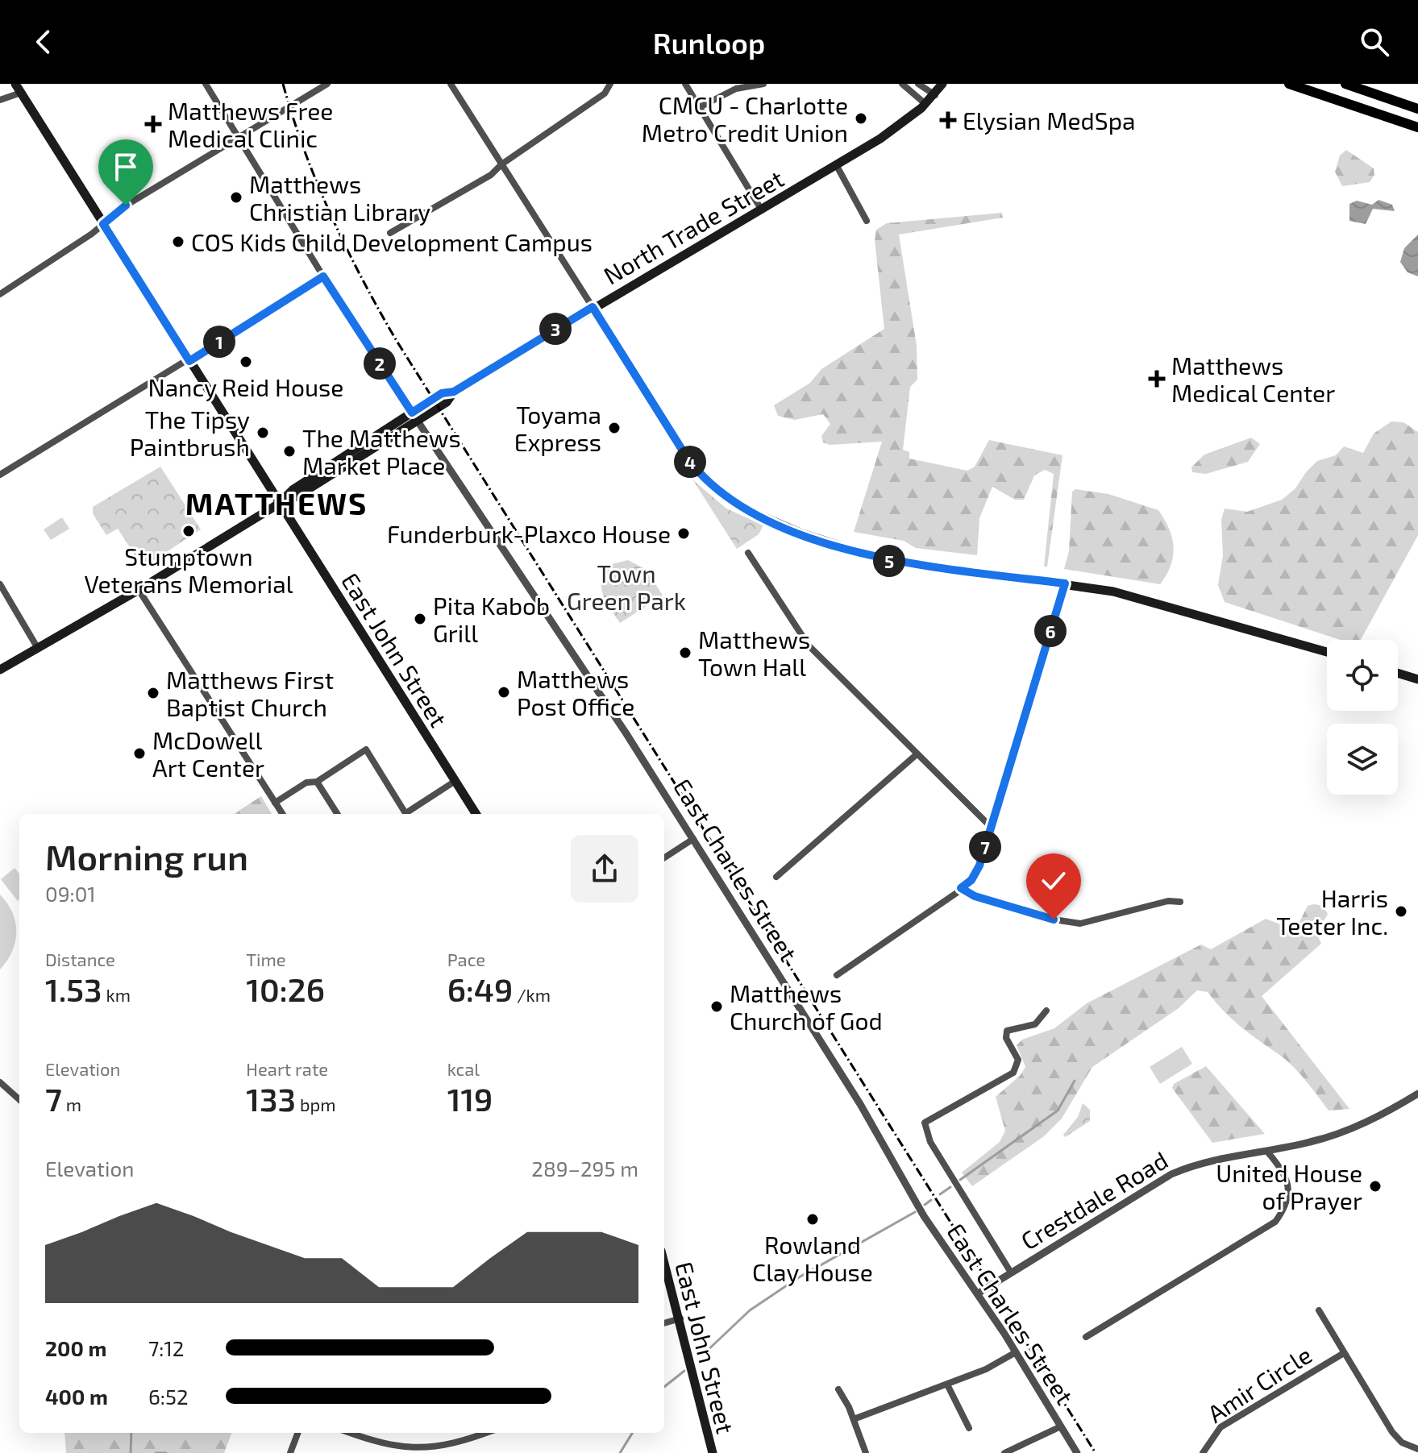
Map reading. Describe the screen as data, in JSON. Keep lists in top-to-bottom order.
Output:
{
  "streets": {
    "main road": ["North Trade Street", "East John Street"],
    "street": ["East Charles Street", "Crestdale Road", "Amir Circle"]
  },
  "crossings": [
    ["North Trade Street", "East John Street"],
    ["North Trade Street", "East Charles Street"],
    ["East Charles Street", "Crestdale Road"]
  ],
  "districts": ["MATTHEWS"],
  "parks": ["Town Green Park"],
  "places": {
    "other": [
      "CMCU - Charlotte Metro Credit Union",
      "Matthews Christian Library",
      "COS Kids Child Development Campus",
      "Nancy Reid House",
      "Toyama Express",
      "The Tipsy Paintbrush",
      "The Matthews Market Place",
      "Stumptown Veterans Memorial",
      "Funderburk-Plaxco House",
      "Pita Kabob Grill",
      "Matthews Town Hall",
      "Matthews Post Office",
      "Matthews First Baptist Church",
      "McDowell Art Center",
      "Harris Teeter Inc.",
      "Matthews Church of God",
      "United House of Prayer",
      "Rowland Clay House"
    ],
    "health": ["Elysian MedSpa", "Matthews Free Medical Clinic", "Matthews Medical Center"]
  },
  "page": {
    "header": "Runloop",
    "pins": [
      "3",
      "1",
      "2",
      "4",
      "5",
      "6",
      "7"
    ],
    "heading": ["Morning run", "09:01"],
    "stats": [
      ["Distance", "1.53 km"],
      ["Time", "10:26"],
      ["Pace", "6:49 /km"],
      ["Elevation", "7 m"],
      ["Heart rate", "133 bpm"],
      ["kcal", "119"]
    ],
    "chart": ["Elevation", "289–295 m"],
    "list": [
      {
        "name": "200 m",
        "note": "7:12"
      },
      {
        "name": "400 m",
        "note": "6:52"
      }
    ]
  }
}
